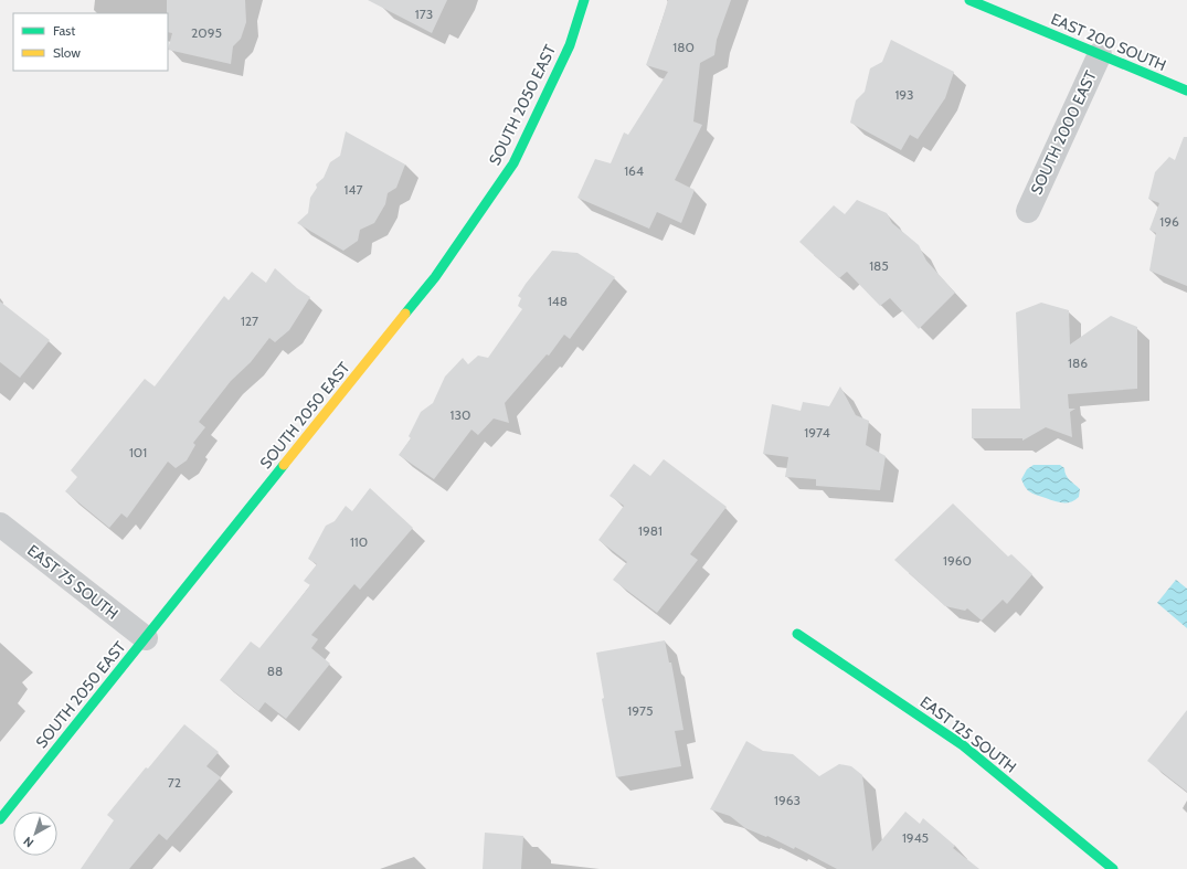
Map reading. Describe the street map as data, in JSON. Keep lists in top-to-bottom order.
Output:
{
  "streets": {
    "street": [
      "EAST 200 SOUTH",
      "SOUTH 2050 EAST",
      "SOUTH 2000 EAST",
      "EAST 75 SOUTH",
      "EAST 125 SOUTH"
    ]
  },
  "crossings": [
    ["EAST 200 SOUTH", "SOUTH 2000 EAST"],
    ["SOUTH 2050 EAST", "EAST 75 SOUTH"]
  ],
  "house_numbers": [
    "173",
    "2095",
    "180",
    "193",
    "164",
    "147",
    "196",
    "185",
    "148",
    "127",
    "186",
    "130",
    "1974",
    "101",
    "1981",
    "110",
    "1960",
    "88",
    "1975",
    "72",
    "1963",
    "1945"
  ],
  "legend": ["Fast", "Slow"],
  "north": "bottom left"
}
